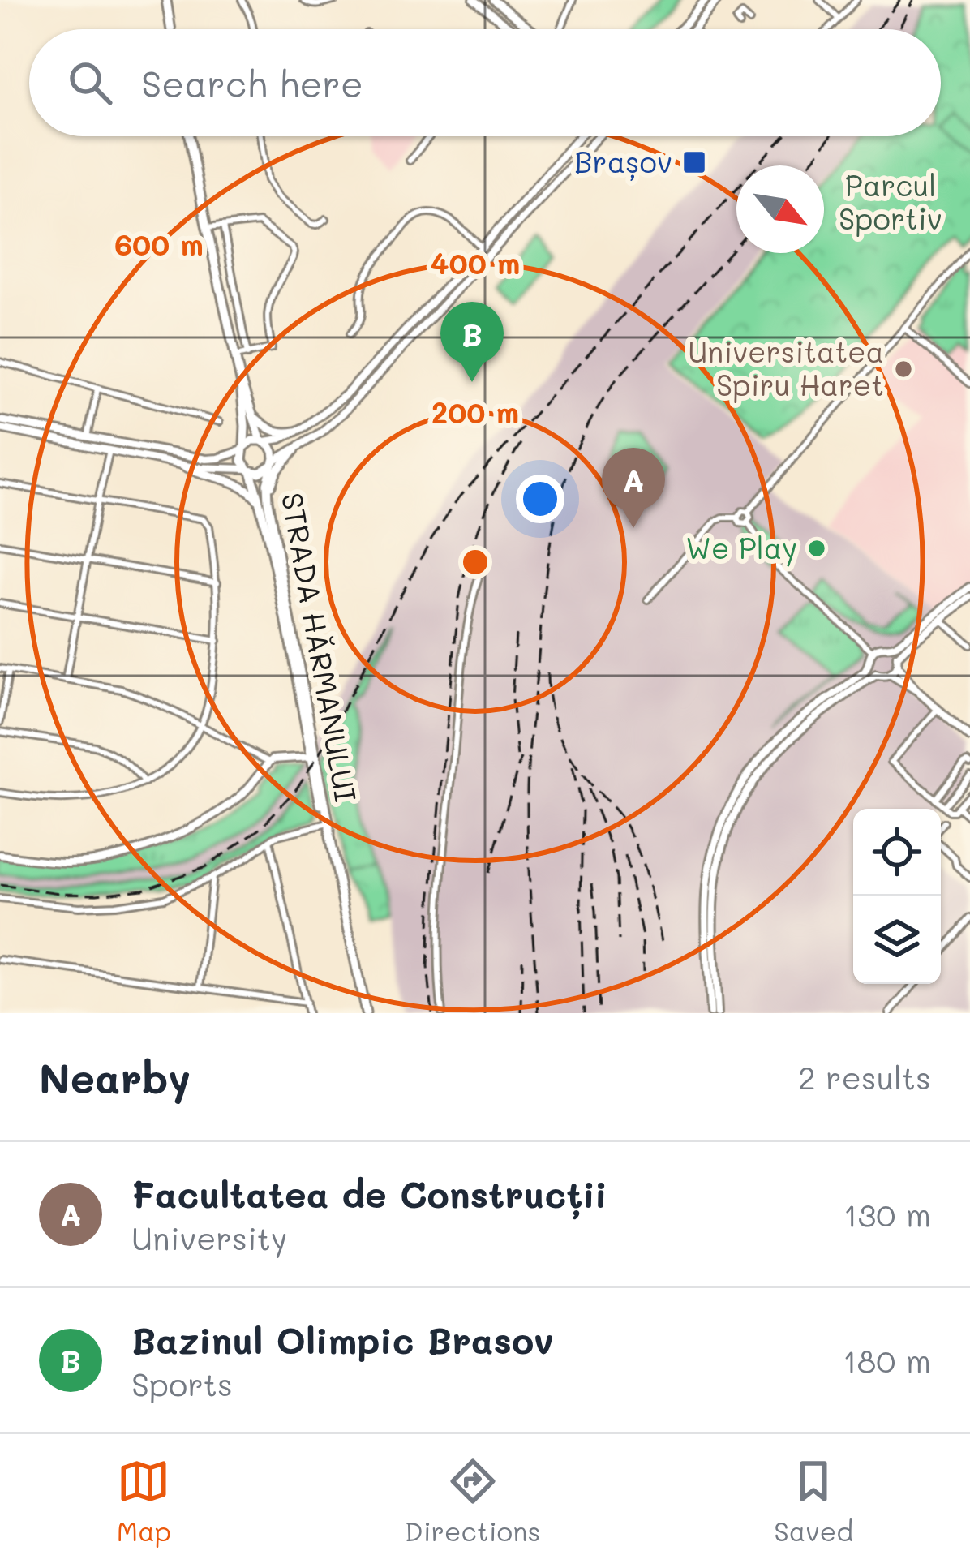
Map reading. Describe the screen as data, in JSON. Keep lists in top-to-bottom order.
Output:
{
  "streets": {
    "main road": ["STRADA HĂRMANULUI"]
  },
  "parks": ["Parcul Sportiv"],
  "places": {
    "transit": ["Brașov"],
    "other": ["Universitatea Spiru Haret", "We Play"]
  },
  "north": "bottom right",
  "page": {
    "search": "Search here",
    "pins": ["B", "A"],
    "heading": ["Nearby", "2 results"],
    "list": [
      {
        "mark": "A",
        "name": "Facultatea de Construcții",
        "note": "University",
        "value": "130 m"
      },
      {
        "mark": "B",
        "name": "Bazinul Olimpic Brasov",
        "note": "Sports",
        "value": "180 m"
      }
    ],
    "nav": ["Map", "Directions", "Saved"]
  },
  "rings": ["600 m", "400 m", "200 m"]
}
